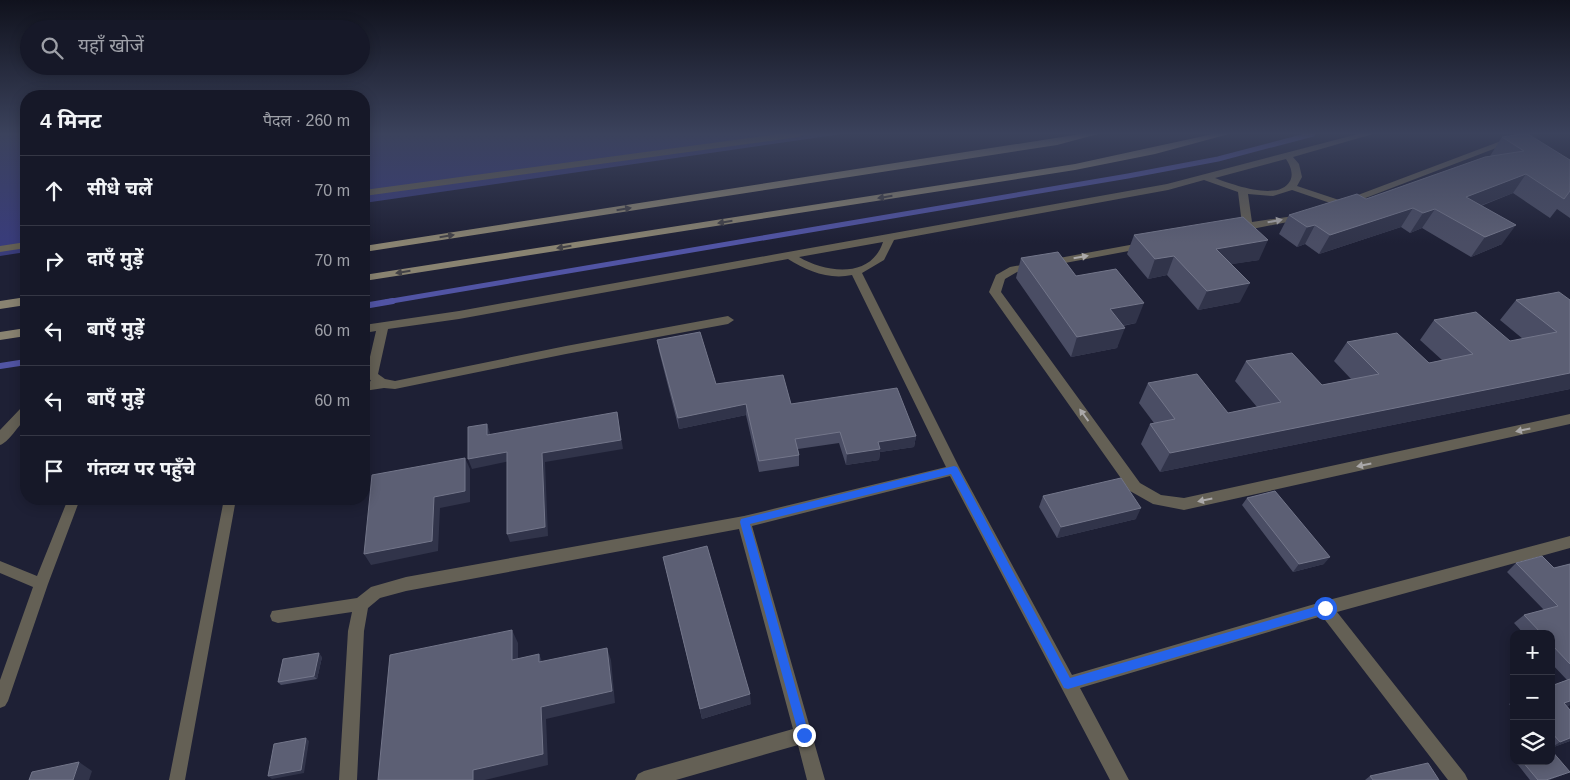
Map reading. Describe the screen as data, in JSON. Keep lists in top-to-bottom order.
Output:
{
  "page": {
    "search": "यहाँ खोजें",
    "heading": ["4 मिनट", "पैदल · 260 m"],
    "list": [
      ["सीधे चलें", "70 m"],
      ["दाएँ मुड़ें", "70 m"],
      ["बाएँ मुड़ें", "60 m"],
      ["बाएँ मुड़ें", "60 m"],
      "गंतव्य पर पहुँचे"
    ],
    "map_buttons": ["+", "−"]
  }
}
